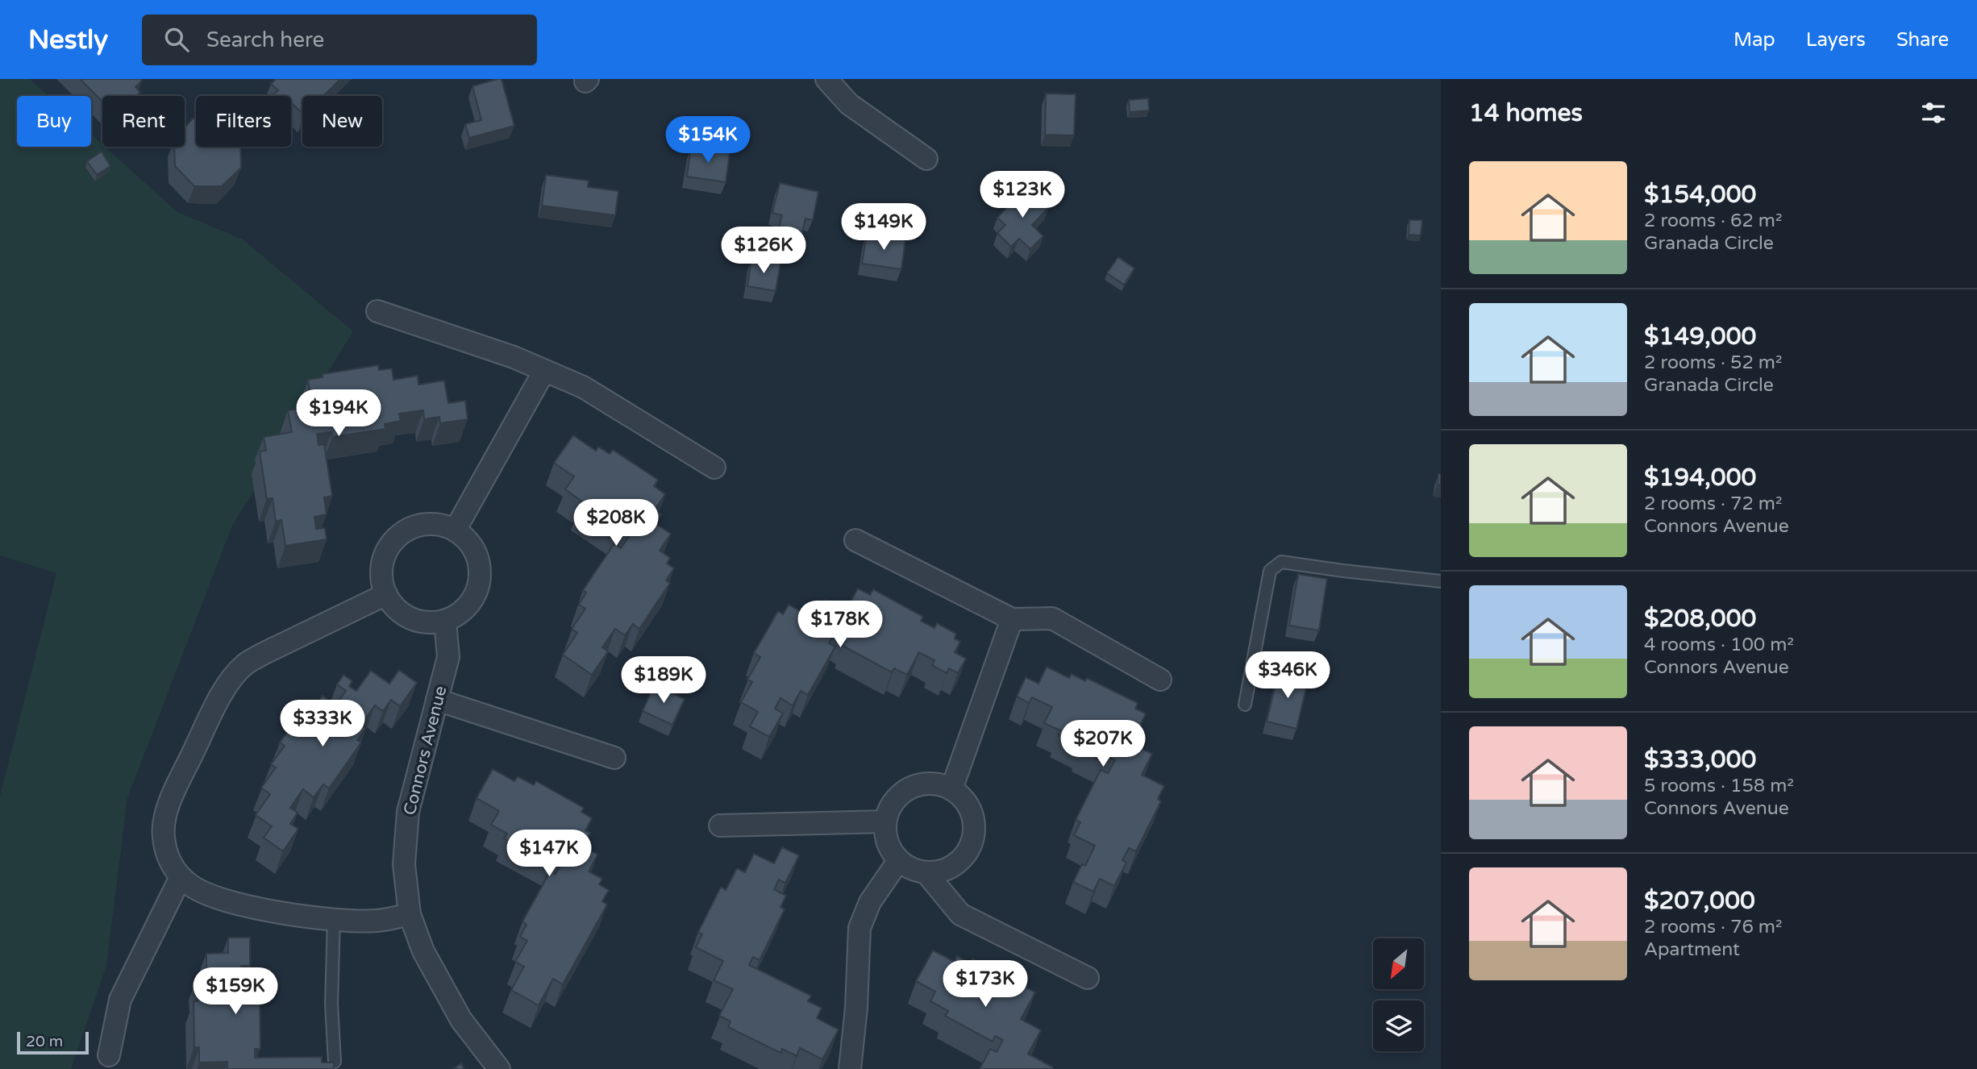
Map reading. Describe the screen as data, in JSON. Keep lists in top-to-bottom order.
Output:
{
  "streets": {
    "street": ["Connors Avenue"]
  },
  "scale_bar": "20 m",
  "north": "bottom left",
  "page": {
    "header": "Nestly",
    "search": "Search here",
    "nav": ["Map", "Layers", "Share"],
    "heading": "14 homes",
    "chip": [
      "Buy",
      "Rent",
      "Filters",
      "New"
    ],
    "price": [
      "$154K",
      "$123K",
      "$149K",
      "$126K",
      "$194K",
      "$208K",
      "$178K",
      "$346K",
      "$189K",
      "$333K",
      "$207K",
      "$147K",
      "$173K",
      "$159K"
    ],
    "list": [
      {
        "name": "$154,000",
        "note": "2 rooms · 62 m² · Granada Circle"
      },
      {
        "name": "$149,000",
        "note": "2 rooms · 52 m² · Granada Circle"
      },
      {
        "name": "$194,000",
        "note": "2 rooms · 72 m² · Connors Avenue"
      },
      {
        "name": "$208,000",
        "note": "4 rooms · 100 m² · Connors Avenue"
      },
      {
        "name": "$333,000",
        "note": "5 rooms · 158 m² · Connors Avenue"
      },
      {
        "name": "$207,000",
        "note": "2 rooms · 76 m² · Apartment"
      }
    ],
    "scale": "20 m"
  }
}
